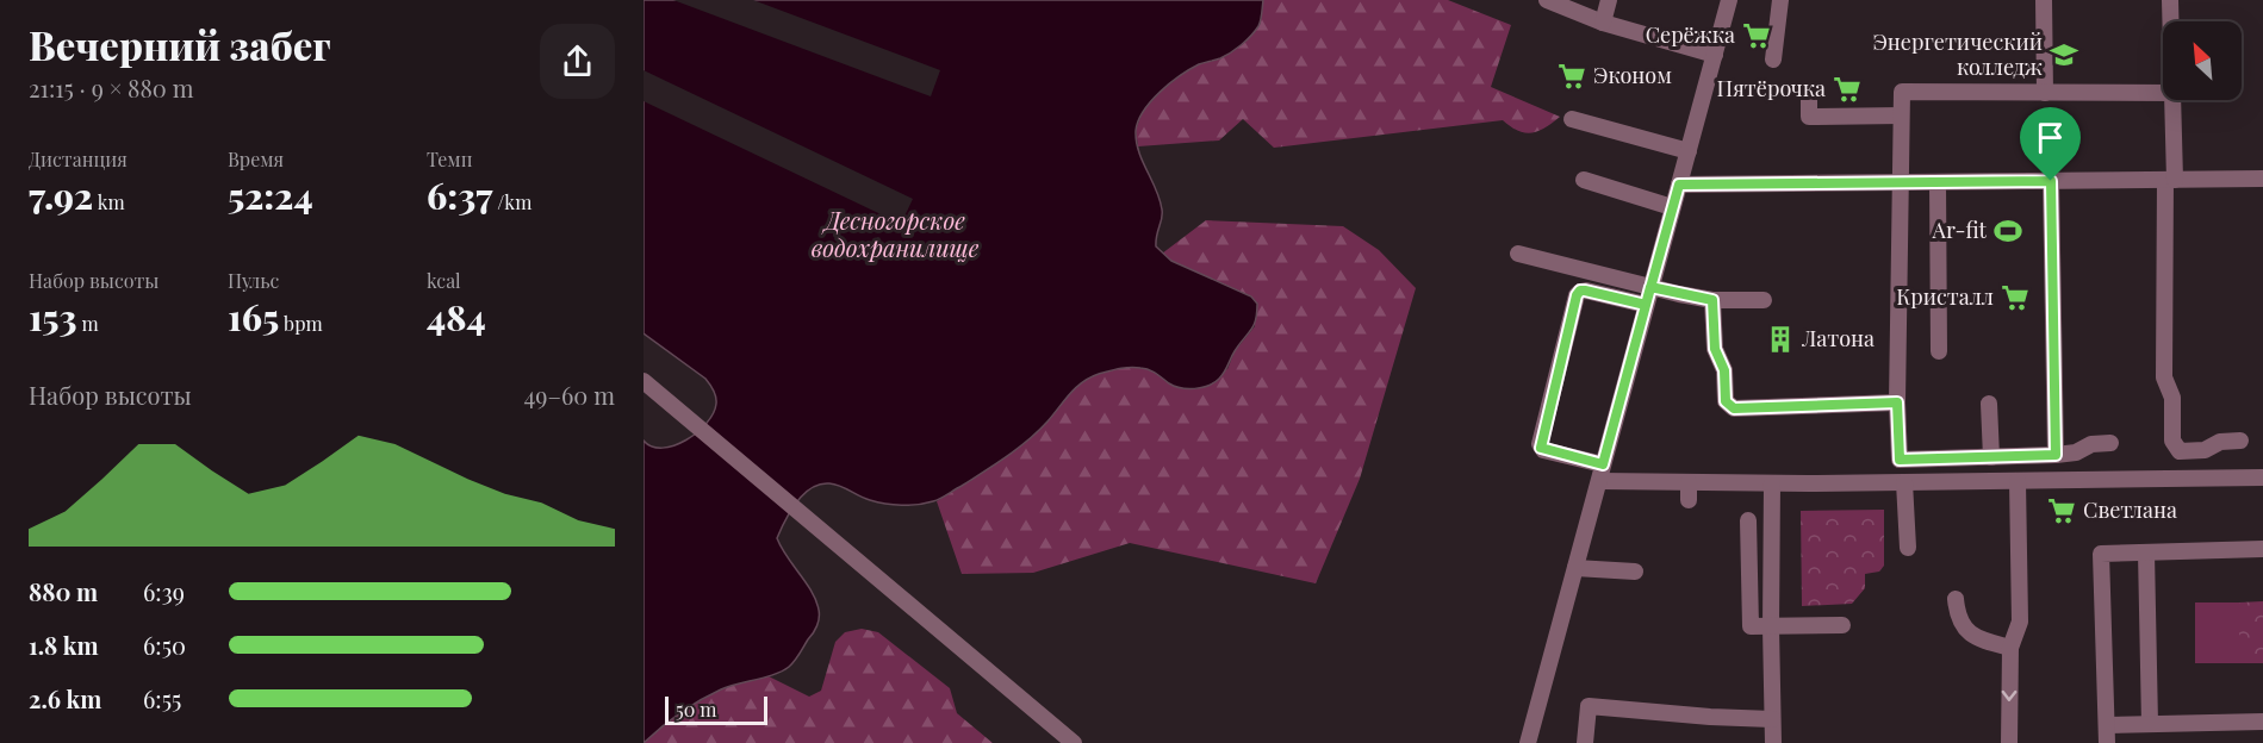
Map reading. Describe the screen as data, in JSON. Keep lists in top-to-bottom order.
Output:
{
  "water": ["Десногорское водохранилище"],
  "places": {
    "supermarket": [
      "Серёжка",
      "Эконом",
      "Пятёрочка",
      "Кристалл",
      "Светлана"
    ],
    "school or university": ["Энергетический колледж"],
    "sports": ["Ar-fit"],
    "building": ["Латона"]
  },
  "scale_bar": "50 m",
  "north": "top left",
  "page": {
    "heading": ["Вечерний забег", "21:15 · 9 × 880 m"],
    "stats": [
      ["Дистанция", "7.92 km"],
      ["Время", "52:24"],
      ["Темп", "6:37 /km"],
      ["Набор высоты", "153 m"],
      ["Пульс", "165 bpm"],
      ["kcal", "484"]
    ],
    "chart": ["Набор высоты", "49–60 m"],
    "list": [
      {
        "name": "880 m",
        "note": "6:39"
      },
      {
        "name": "1.8 km",
        "note": "6:50"
      },
      {
        "name": "2.6 km",
        "note": "6:55"
      }
    ],
    "scale": "50 m"
  }
}
